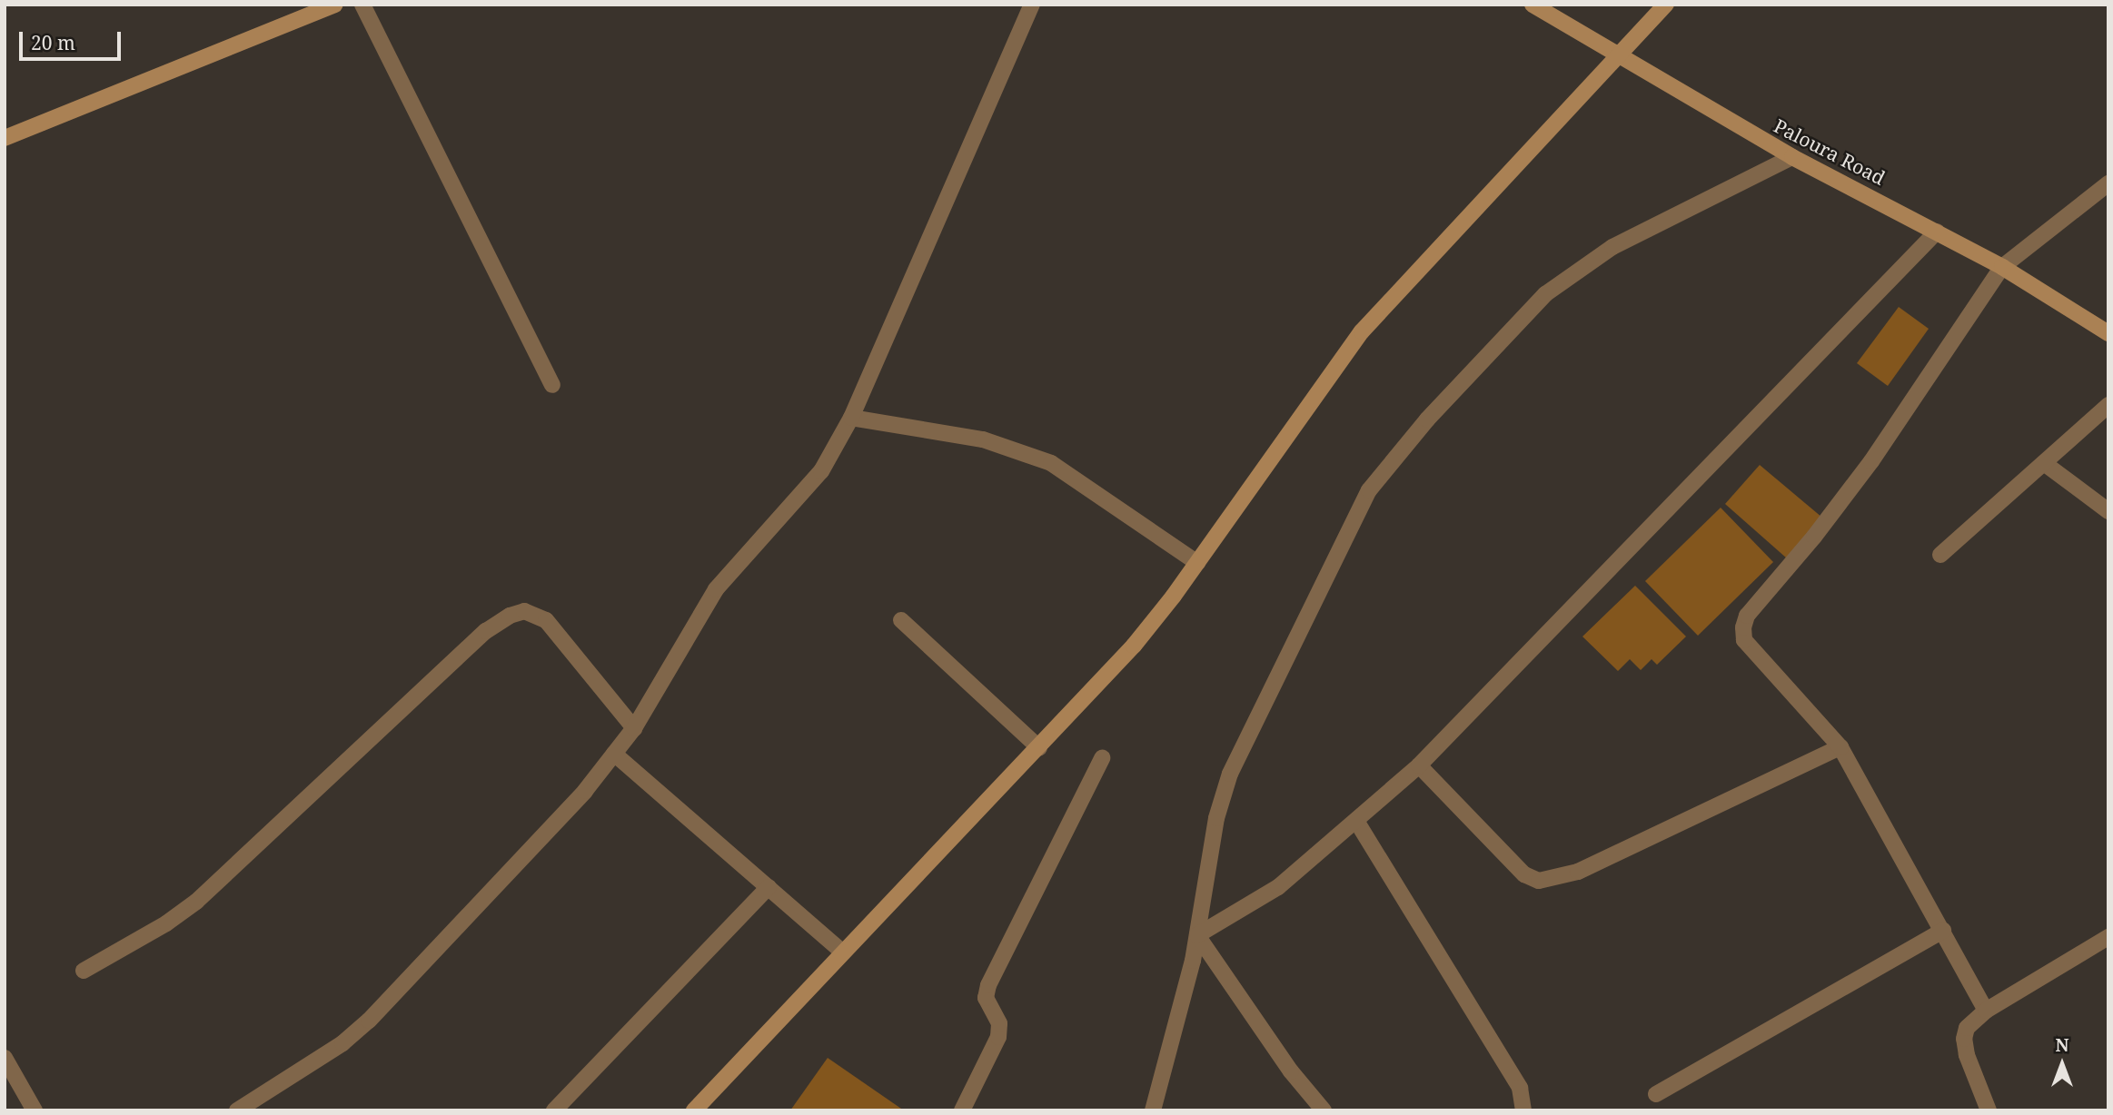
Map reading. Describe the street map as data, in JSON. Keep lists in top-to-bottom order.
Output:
{
  "streets": {
    "street": ["Paloura Road"]
  },
  "scale_bar": "20 m",
  "north": "top"
}
